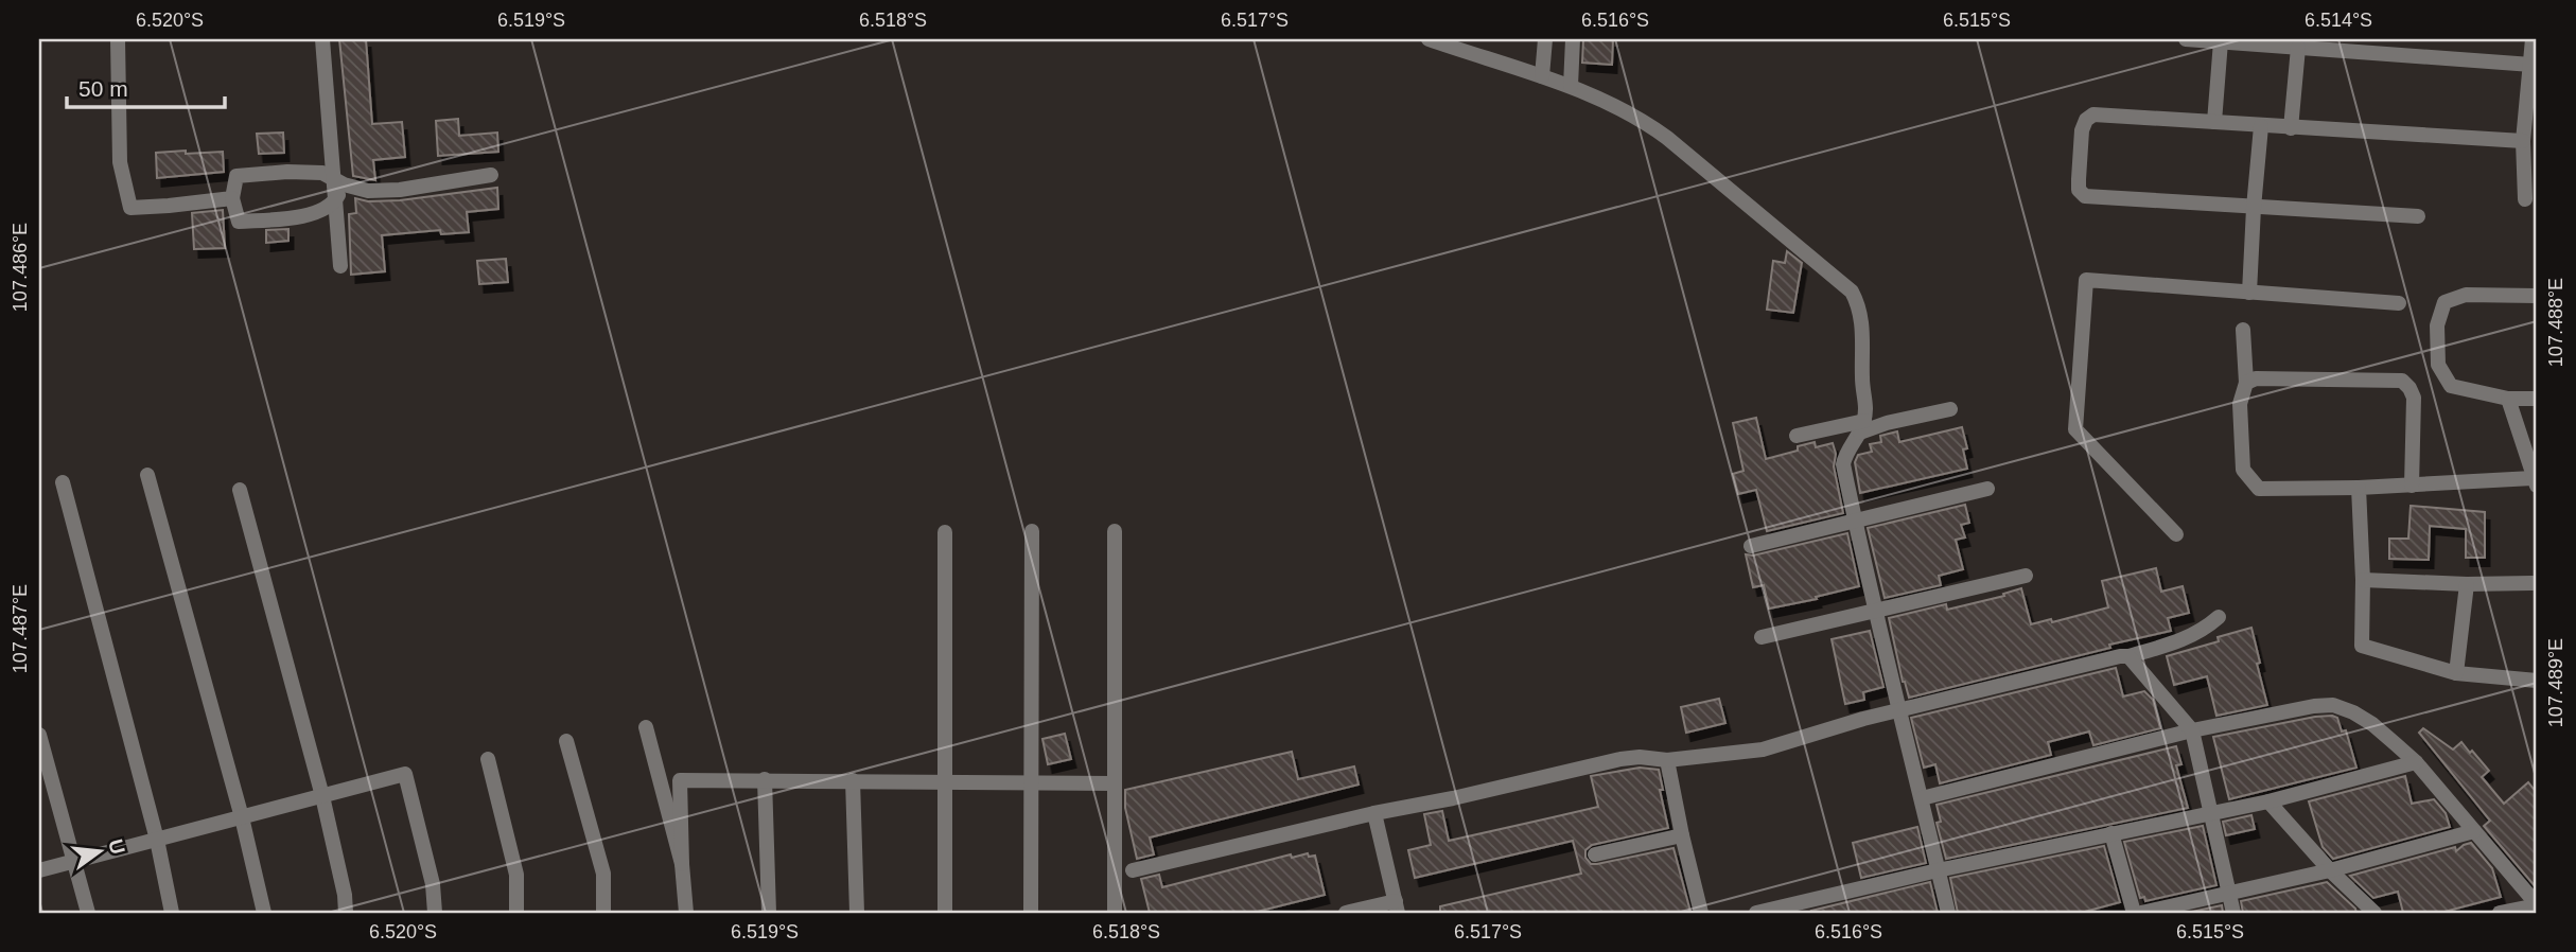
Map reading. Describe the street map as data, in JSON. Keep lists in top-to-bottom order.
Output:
{
  "scale_bar": "50 m",
  "north": "right",
  "coordinates": [
    "6.520°S",
    "6.519°S",
    "6.518°S",
    "6.517°S",
    "6.516°S",
    "6.515°S",
    "6.514°S",
    "107.486°E",
    "107.488°E",
    "107.487°E",
    "107.489°E"
  ]
}
